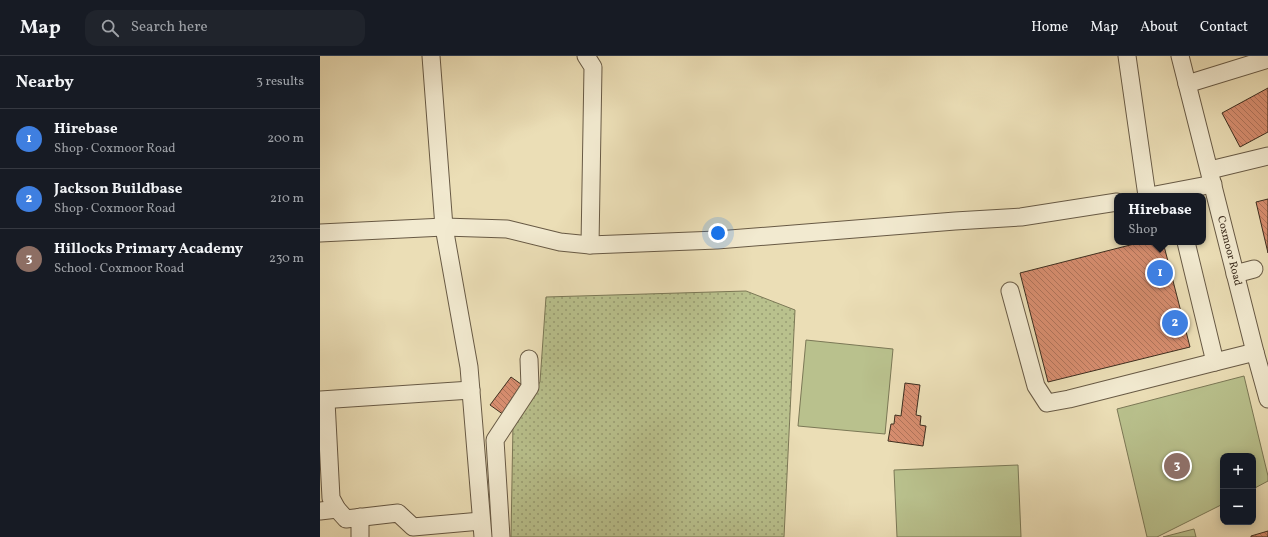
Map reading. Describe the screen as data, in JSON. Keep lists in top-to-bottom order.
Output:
{
  "streets": {
    "street": ["Coxmoor Road"]
  },
  "page": {
    "header": "Map",
    "search": "Search here",
    "nav": [
      "Home",
      "Map",
      "About",
      "Contact"
    ],
    "heading": ["Nearby", "3 results"],
    "list": [
      {
        "mark": "1",
        "name": "Hirebase",
        "note": "Shop · Coxmoor Road",
        "value": "200 m"
      },
      {
        "mark": "2",
        "name": "Jackson Buildbase",
        "note": "Shop · Coxmoor Road",
        "value": "210 m"
      },
      {
        "mark": "3",
        "name": "Hillocks Primary Academy",
        "note": "School · Coxmoor Road",
        "value": "230 m"
      }
    ],
    "popup": ["Hirebase", "Shop"],
    "pins": ["1", "2", "3"],
    "map_buttons": ["+", "−"]
  }
}
